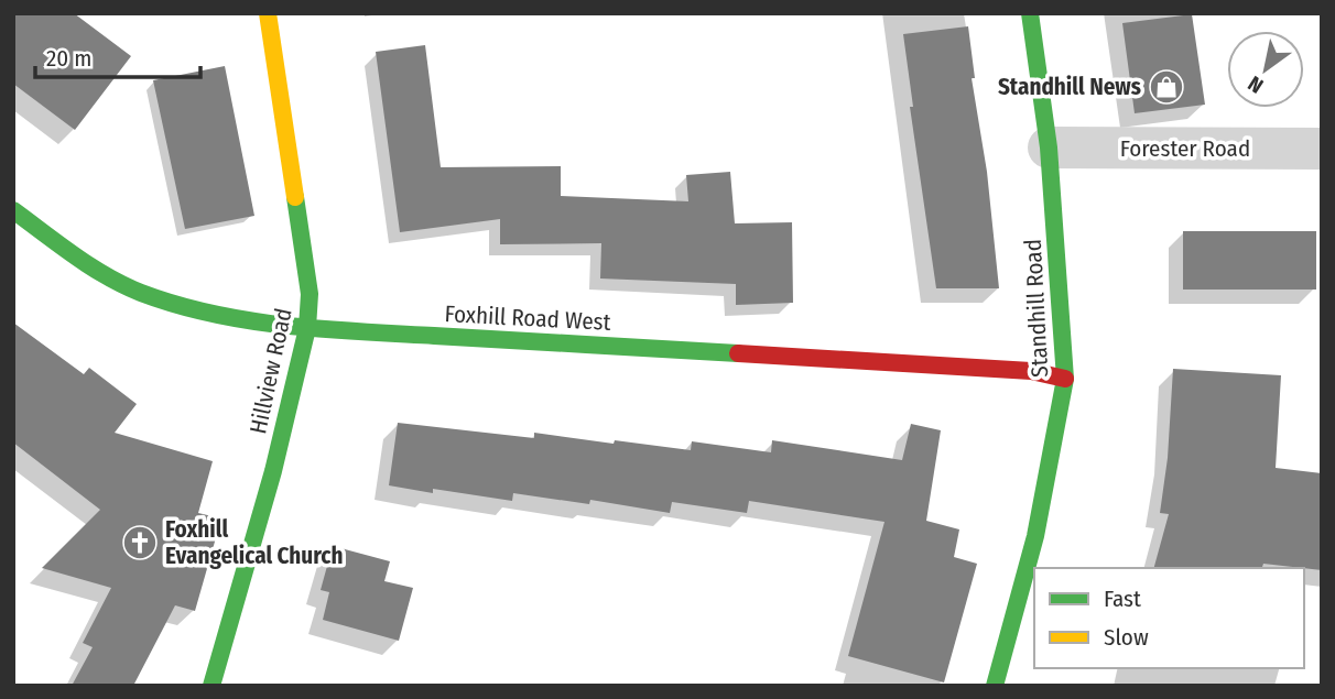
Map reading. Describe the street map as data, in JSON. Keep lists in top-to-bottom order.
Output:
{
  "streets": {
    "street": [
      "Forester Road",
      "Standhill Road",
      "Foxhill Road West",
      "Hillview Road"
    ]
  },
  "crossings": [
    ["Forester Road", "Standhill Road"],
    ["Standhill Road", "Foxhill Road West"],
    ["Foxhill Road West", "Hillview Road"]
  ],
  "places": {
    "shop": ["Standhill News"],
    "church": ["Foxhill Evangelical Church"]
  },
  "legend": ["Fast", "Slow"],
  "scale_bar": "20 m",
  "north": "bottom left"
}
